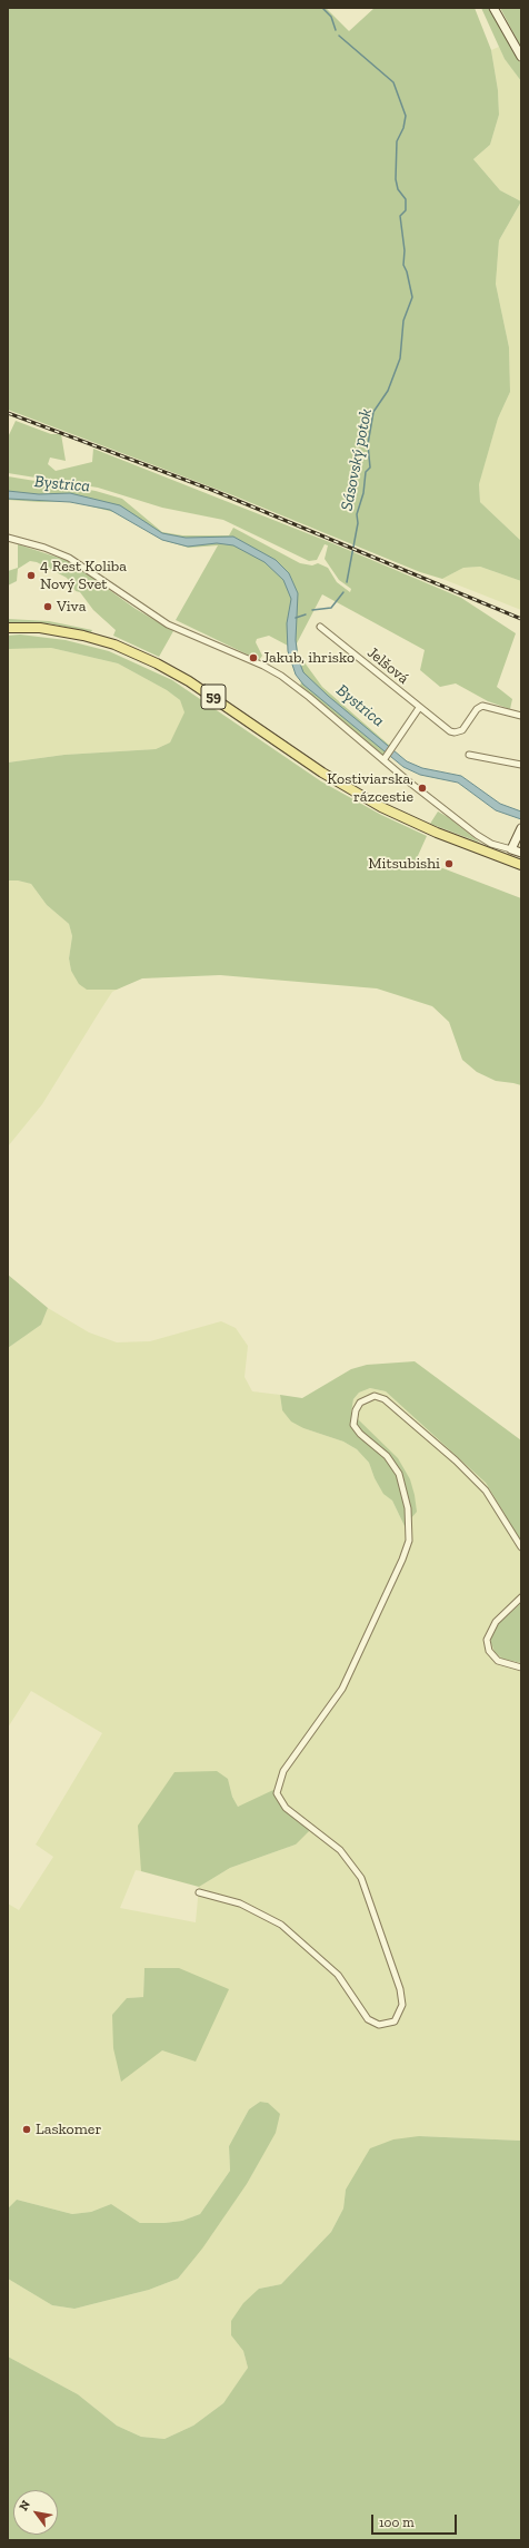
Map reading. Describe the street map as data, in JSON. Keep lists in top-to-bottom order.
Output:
{
  "streets": {
    "main road": ["59"],
    "street": ["Jelšová"]
  },
  "water": ["Sásovský potok", "Bystrica"],
  "places": [
    "4 Rest Koliba Nový Svet",
    "Viva",
    "Jakub, ihrisko",
    "Kostiviarska, rázcestie",
    "Mitsubishi",
    "Laskomer"
  ],
  "scale_bar": "100 m",
  "north": "top left"
}
